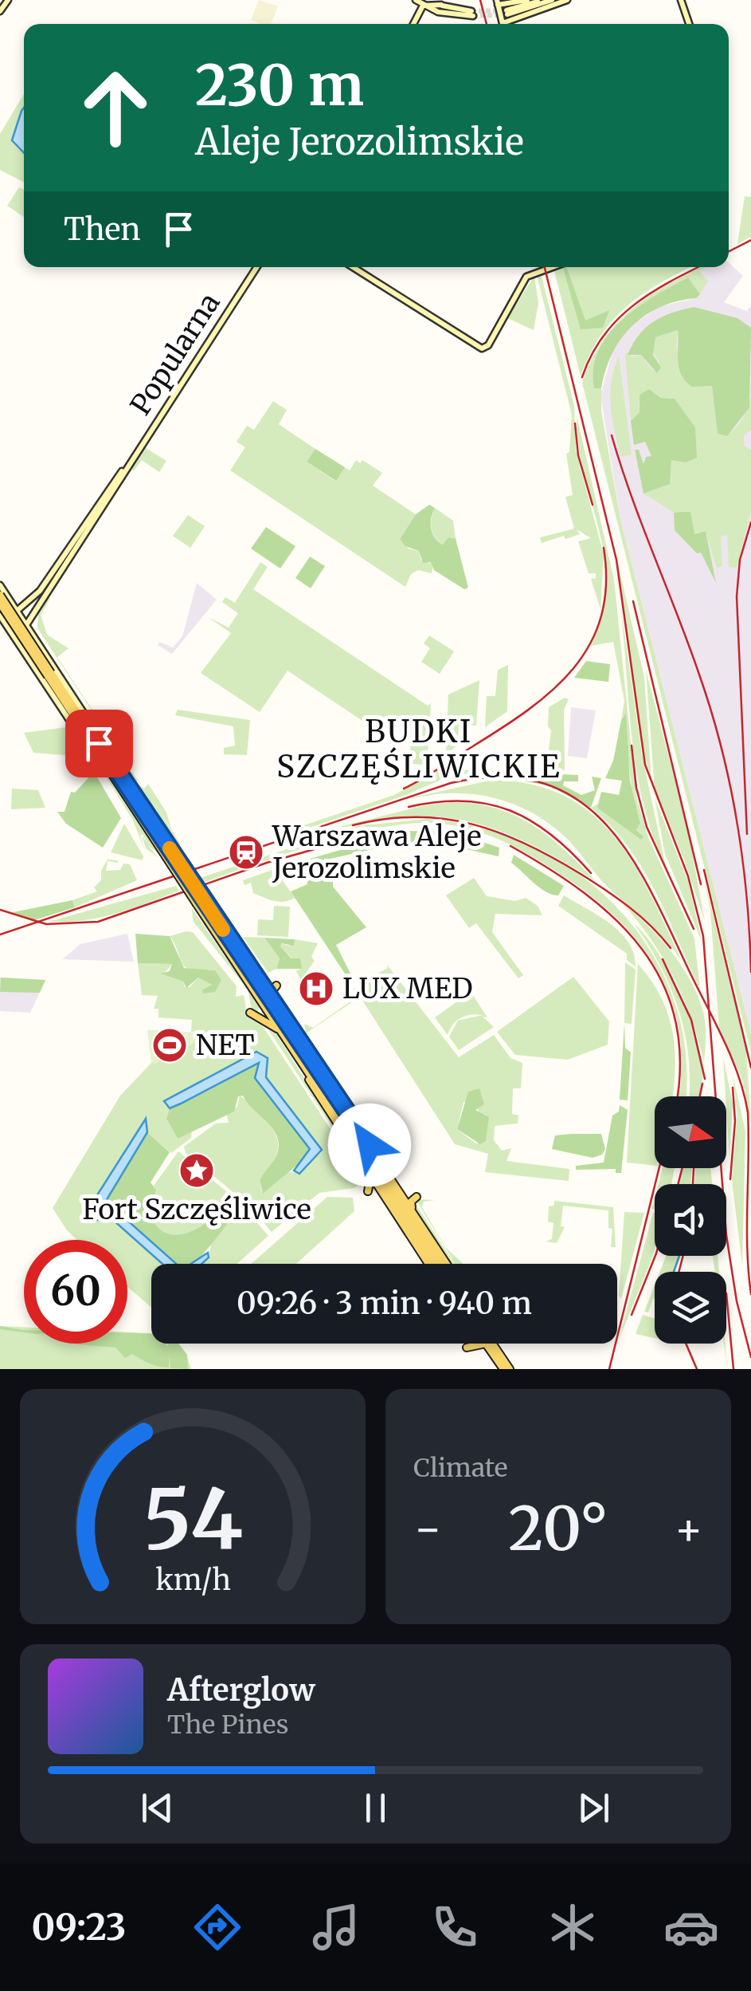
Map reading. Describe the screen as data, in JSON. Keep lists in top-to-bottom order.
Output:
{
  "streets": {
    "street": ["Popularna"]
  },
  "districts": ["BUDKI SZCZĘŚLIWICKIE"],
  "places": {
    "station": ["Warszawa Aleje Jerozolimskie"],
    "hospital": ["LUX MED"],
    "sports": ["NET"],
    "place": ["Fort Szczęśliwice"]
  },
  "north": "right",
  "page": {
    "turn": ["230 m", "Aleje Jerozolimskie"],
    "then": "Then",
    "limit": "60",
    "trip": "09:26 · 3 min · 940 m",
    "tile": "Climate",
    "heat": ["−", "20°", "+"],
    "song": ["Afterglow", "The Pines"],
    "tabs": "09:23",
    "gauge": ["54", "km/h"]
  }
}
